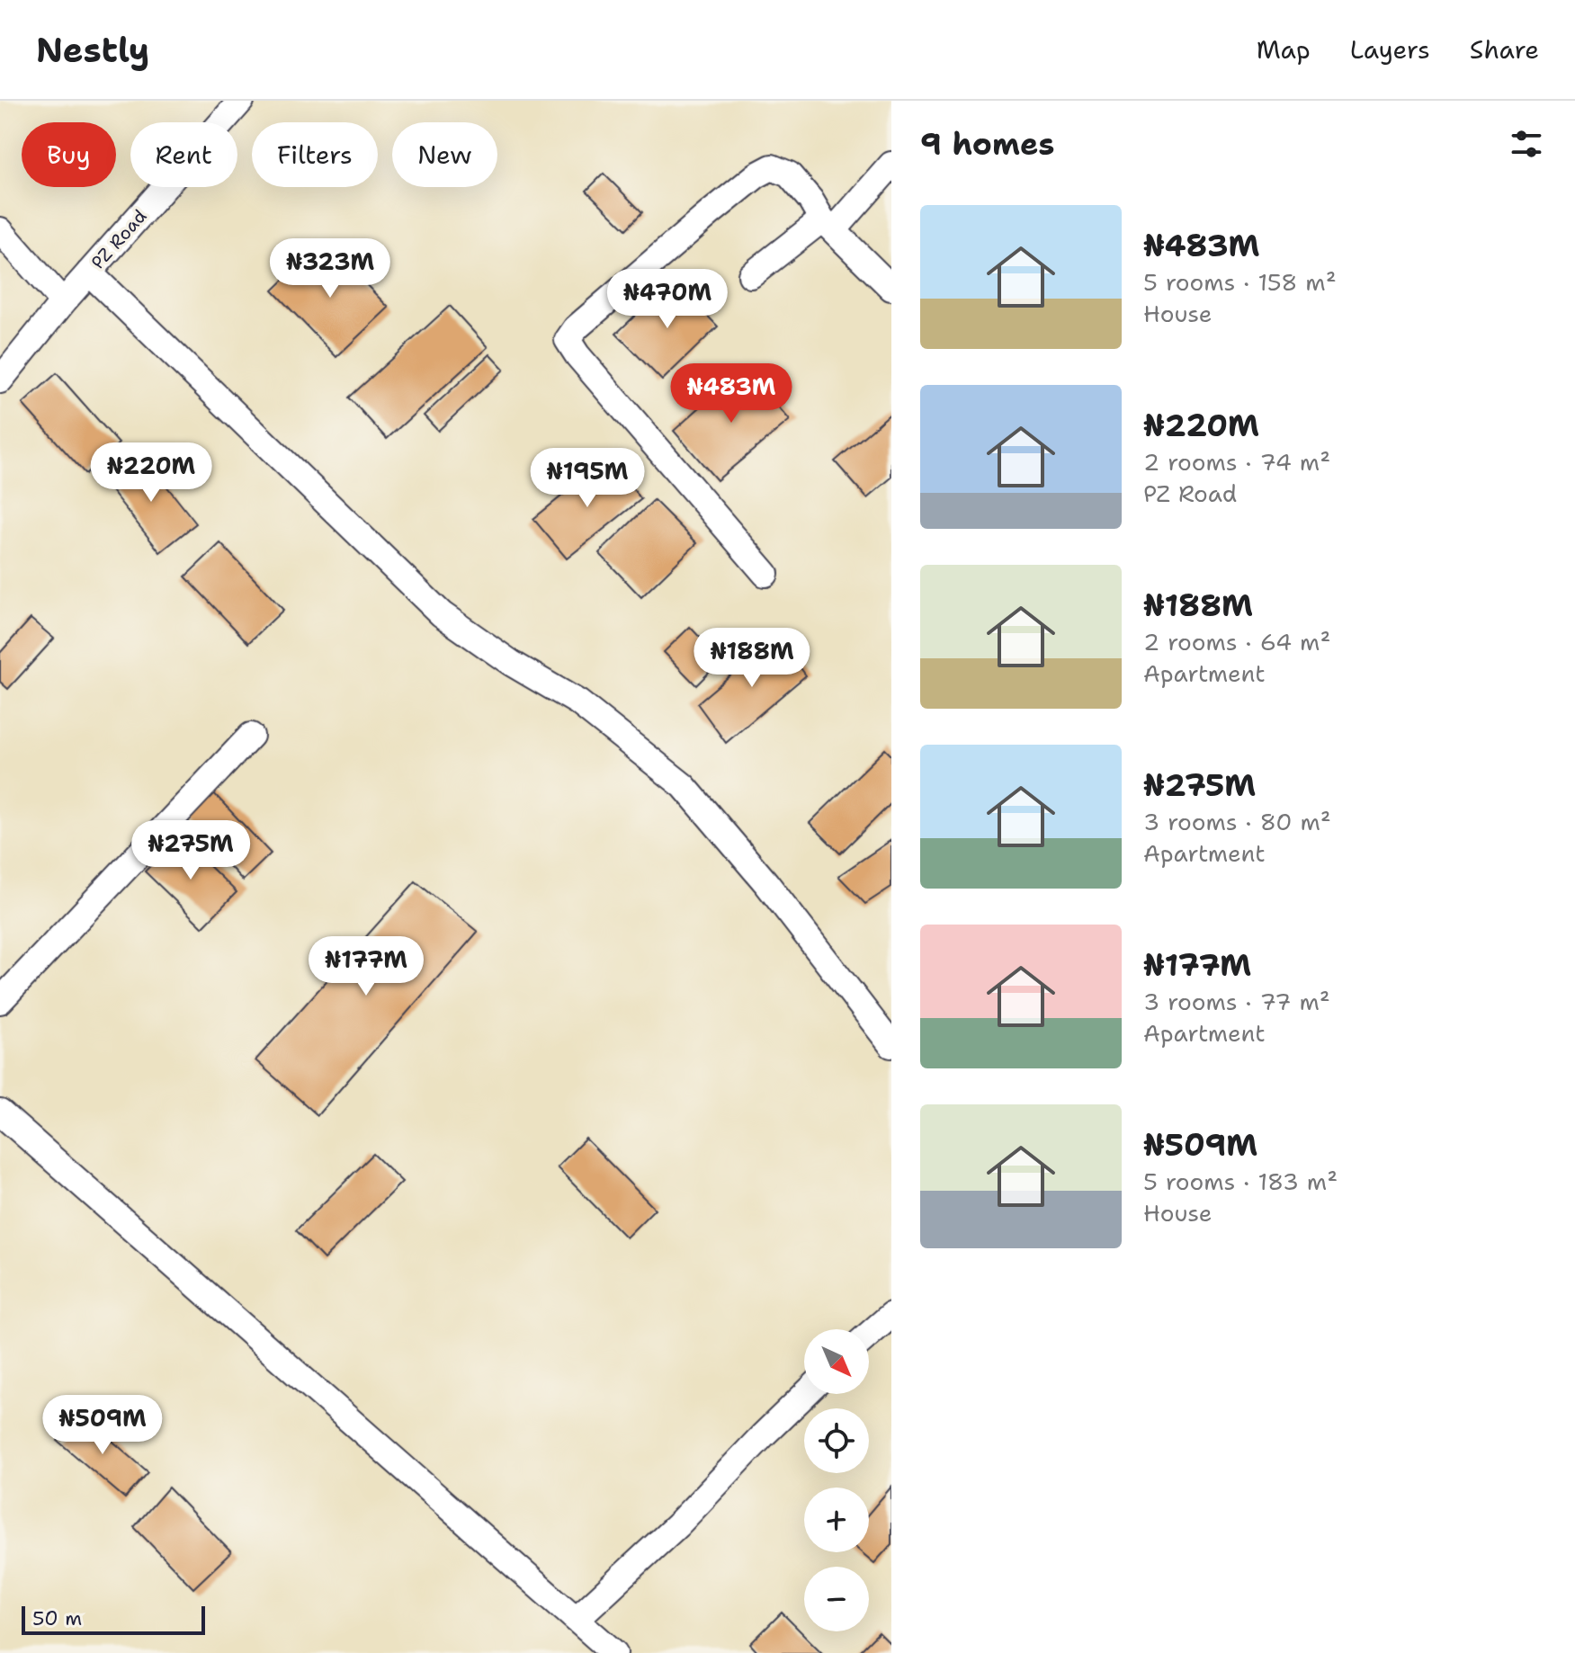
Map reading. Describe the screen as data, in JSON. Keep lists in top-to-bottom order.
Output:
{
  "streets": {
    "street": ["PZ Road"]
  },
  "scale_bar": "50 m",
  "north": "bottom right",
  "page": {
    "header": "Nestly",
    "nav": ["Map", "Layers", "Share"],
    "heading": "9 homes",
    "chip": [
      "Buy",
      "Rent",
      "Filters",
      "New"
    ],
    "list": [
      {
        "name": "₦483M",
        "note": "5 rooms · 158 m² · House"
      },
      {
        "name": "₦220M",
        "note": "2 rooms · 74 m² · PZ Road"
      },
      {
        "name": "₦188M",
        "note": "2 rooms · 64 m² · Apartment"
      },
      {
        "name": "₦275M",
        "note": "3 rooms · 80 m² · Apartment"
      },
      {
        "name": "₦177M",
        "note": "3 rooms · 77 m² · Apartment"
      },
      {
        "name": "₦509M",
        "note": "5 rooms · 183 m² · House"
      }
    ],
    "price": [
      "₦323M",
      "₦470M",
      "₦483M",
      "₦220M",
      "₦195M",
      "₦188M",
      "₦275M",
      "₦177M",
      "₦509M"
    ],
    "map_buttons": ["+", "−"],
    "scale": "50 m"
  }
}
